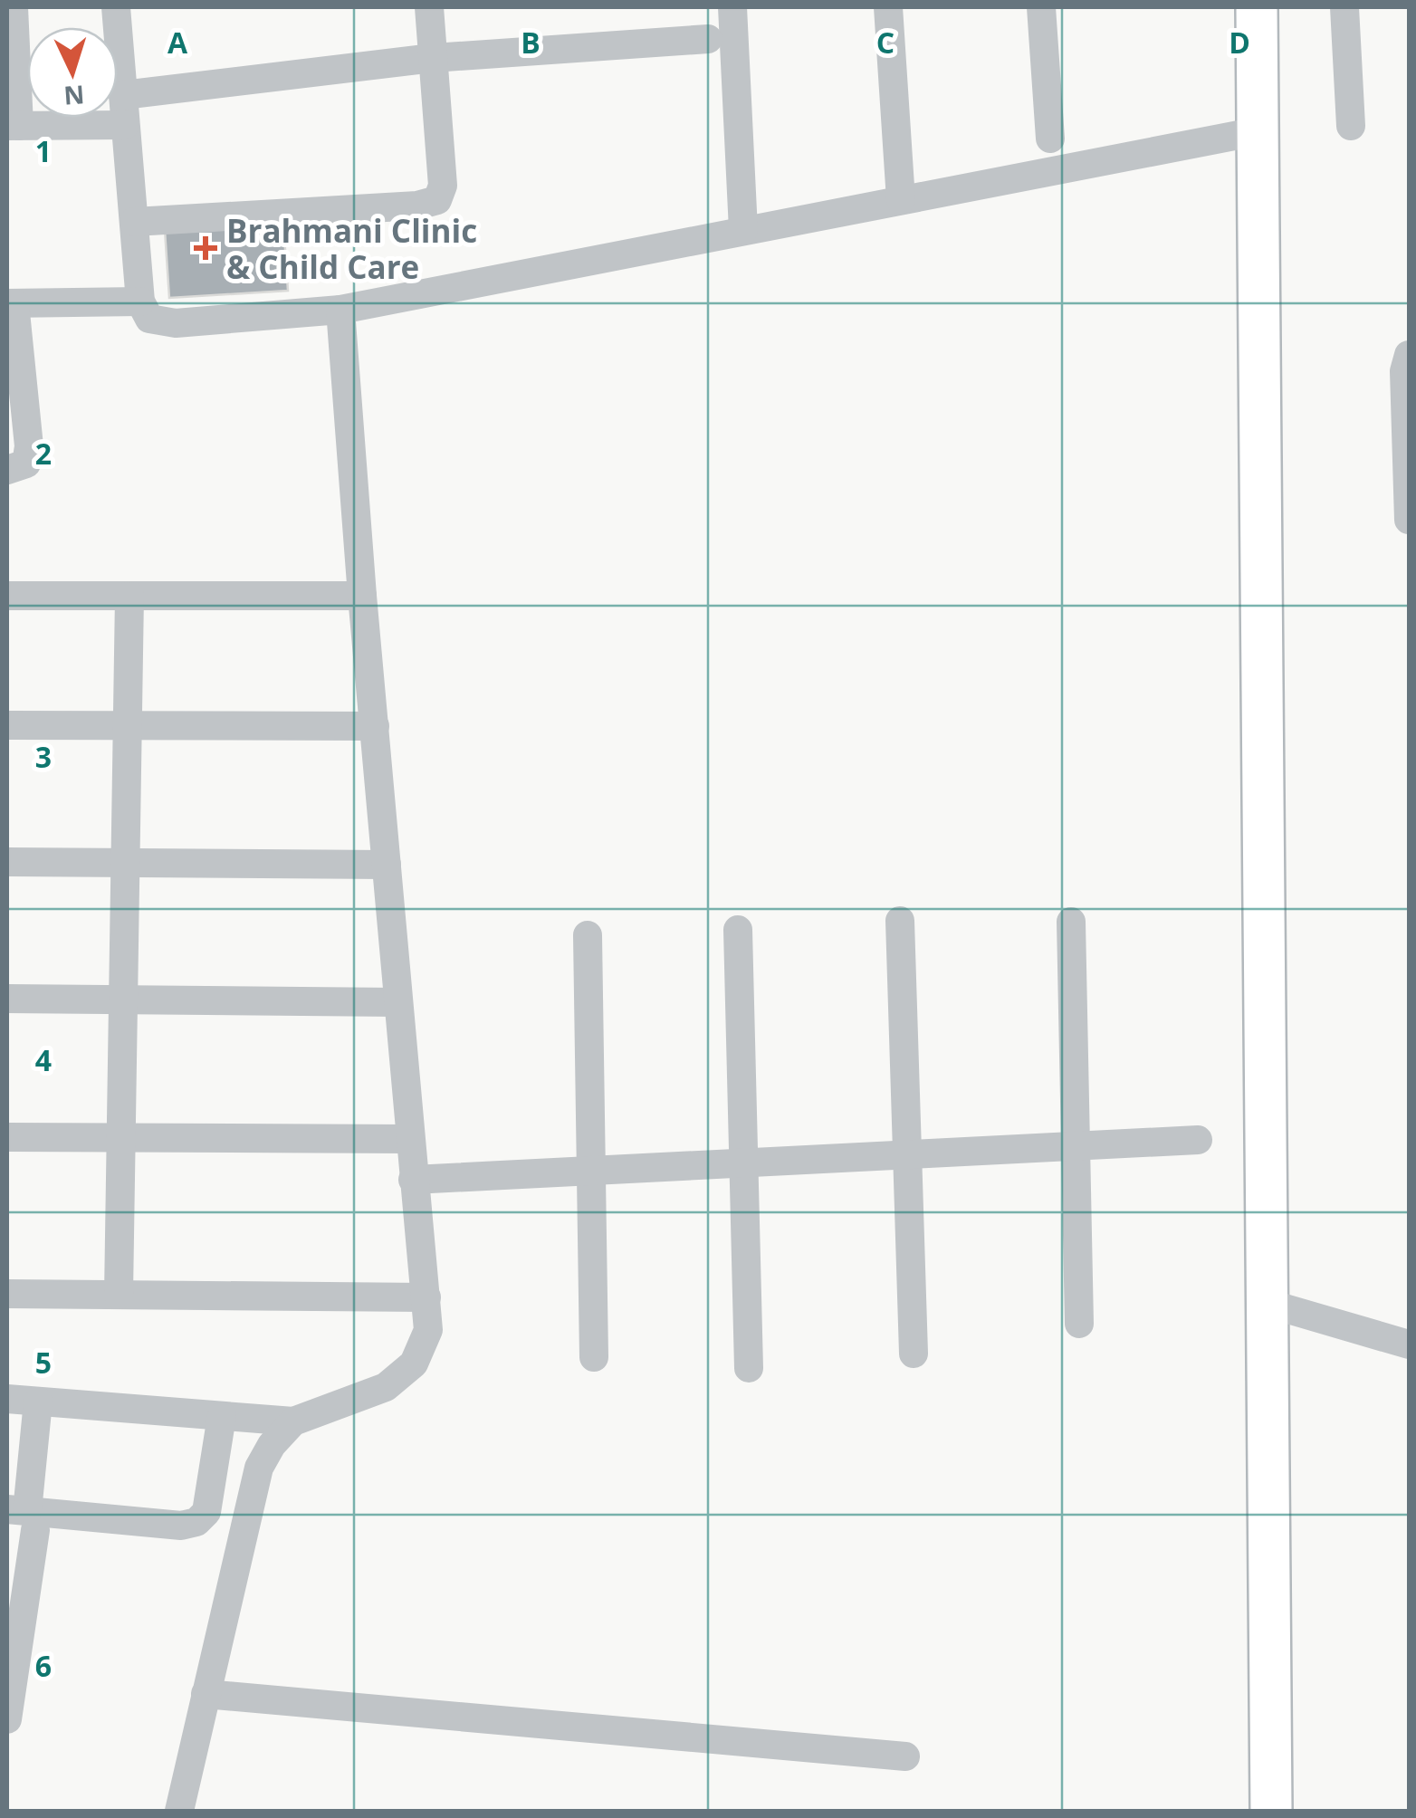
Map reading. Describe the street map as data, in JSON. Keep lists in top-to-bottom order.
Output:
{
  "places": {
    "health": ["Brahmani Clinic & Child Care"]
  },
  "north": "bottom",
  "grid": {
    "columns": [
      "A",
      "B",
      "C",
      "D"
    ],
    "rows": [
      "1",
      "2",
      "3",
      "4",
      "5",
      "6"
    ]
  }
}
